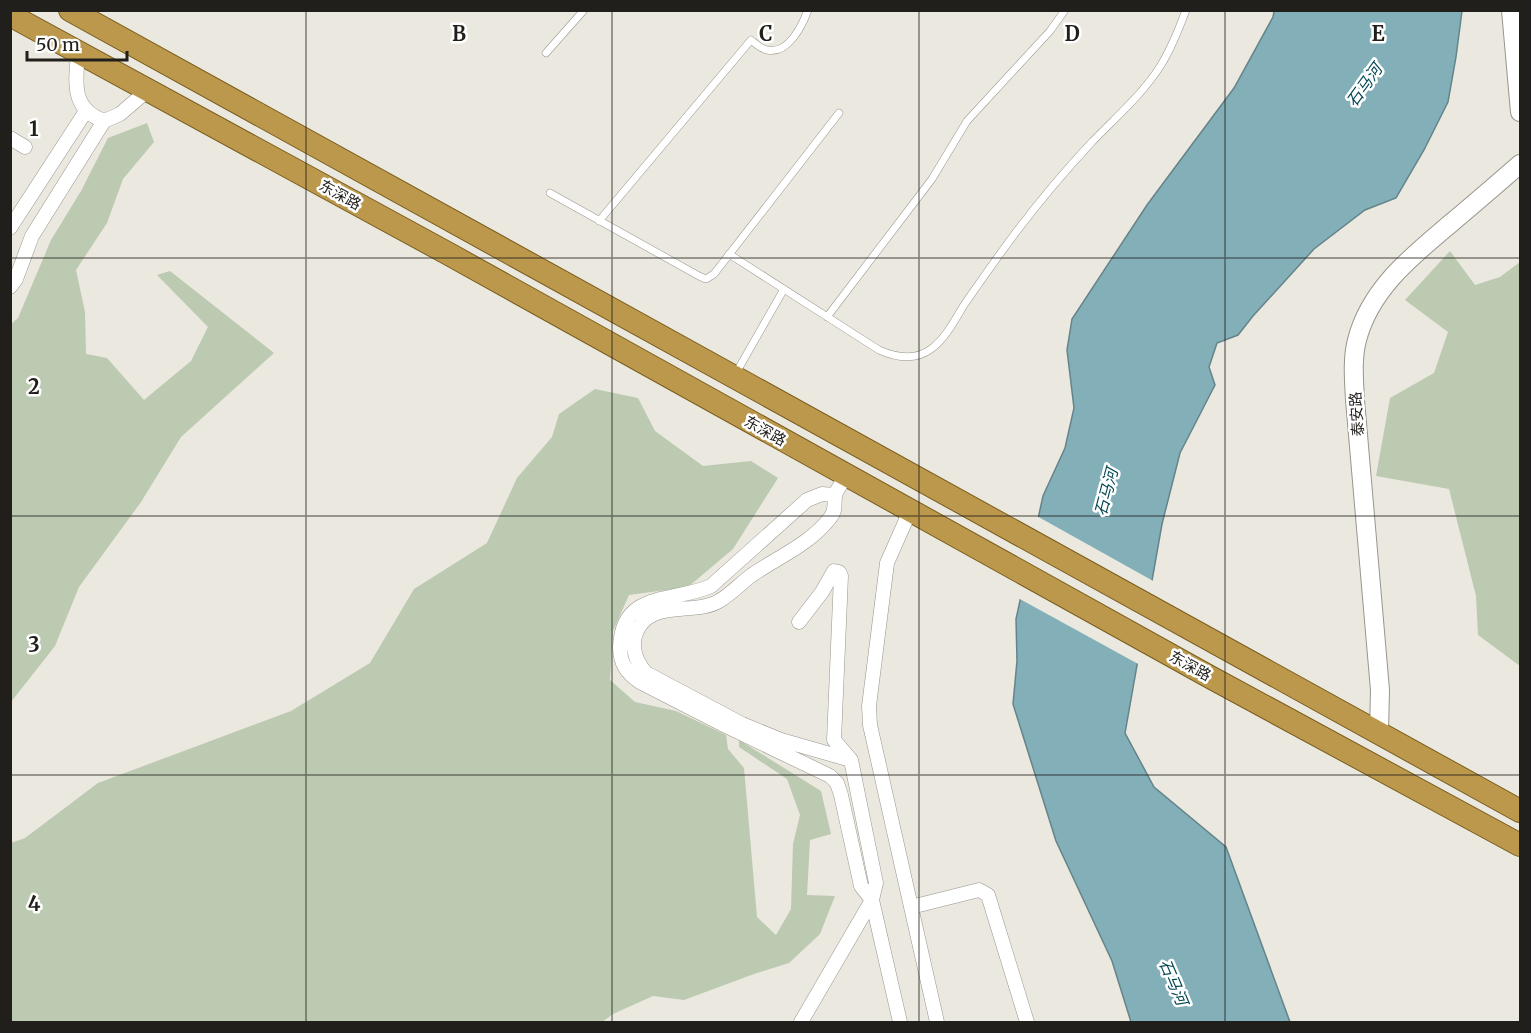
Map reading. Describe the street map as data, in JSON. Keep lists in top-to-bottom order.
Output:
{
  "streets": {
    "highway": ["东深路"],
    "street": ["泰安路"]
  },
  "crossings": [
    ["东深路", "泰安路"]
  ],
  "water": ["石马河"],
  "scale_bar": "50 m",
  "grid": {
    "columns": [
      "B",
      "C",
      "D",
      "E"
    ],
    "rows": [
      "1",
      "2",
      "3",
      "4"
    ]
  }
}
